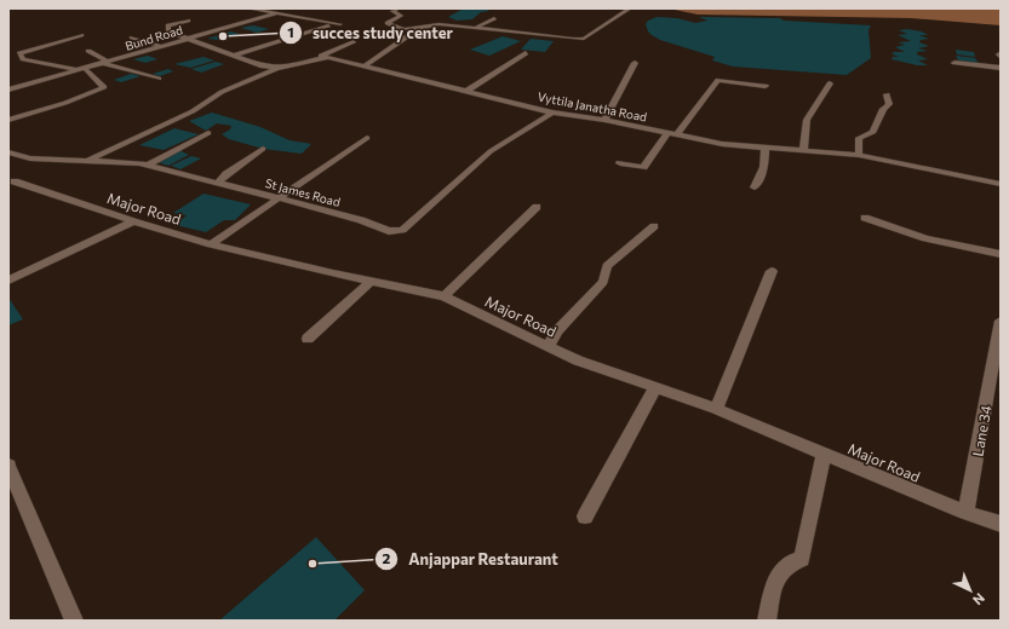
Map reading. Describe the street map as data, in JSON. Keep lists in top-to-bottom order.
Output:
{
  "streets": {
    "street": [
      "Bund Road",
      "Vyttila Janatha Road",
      "St James Road",
      "Major Road",
      "Lane 34"
    ]
  },
  "crossings": [
    ["Bund Road", "Vyttila Janatha Road"],
    ["Vyttila Janatha Road", "St James Road"],
    ["Major Road", "Lane 34"]
  ],
  "places": ["succes study center", "Anjappar Restaurant"],
  "north": "bottom right"
}
